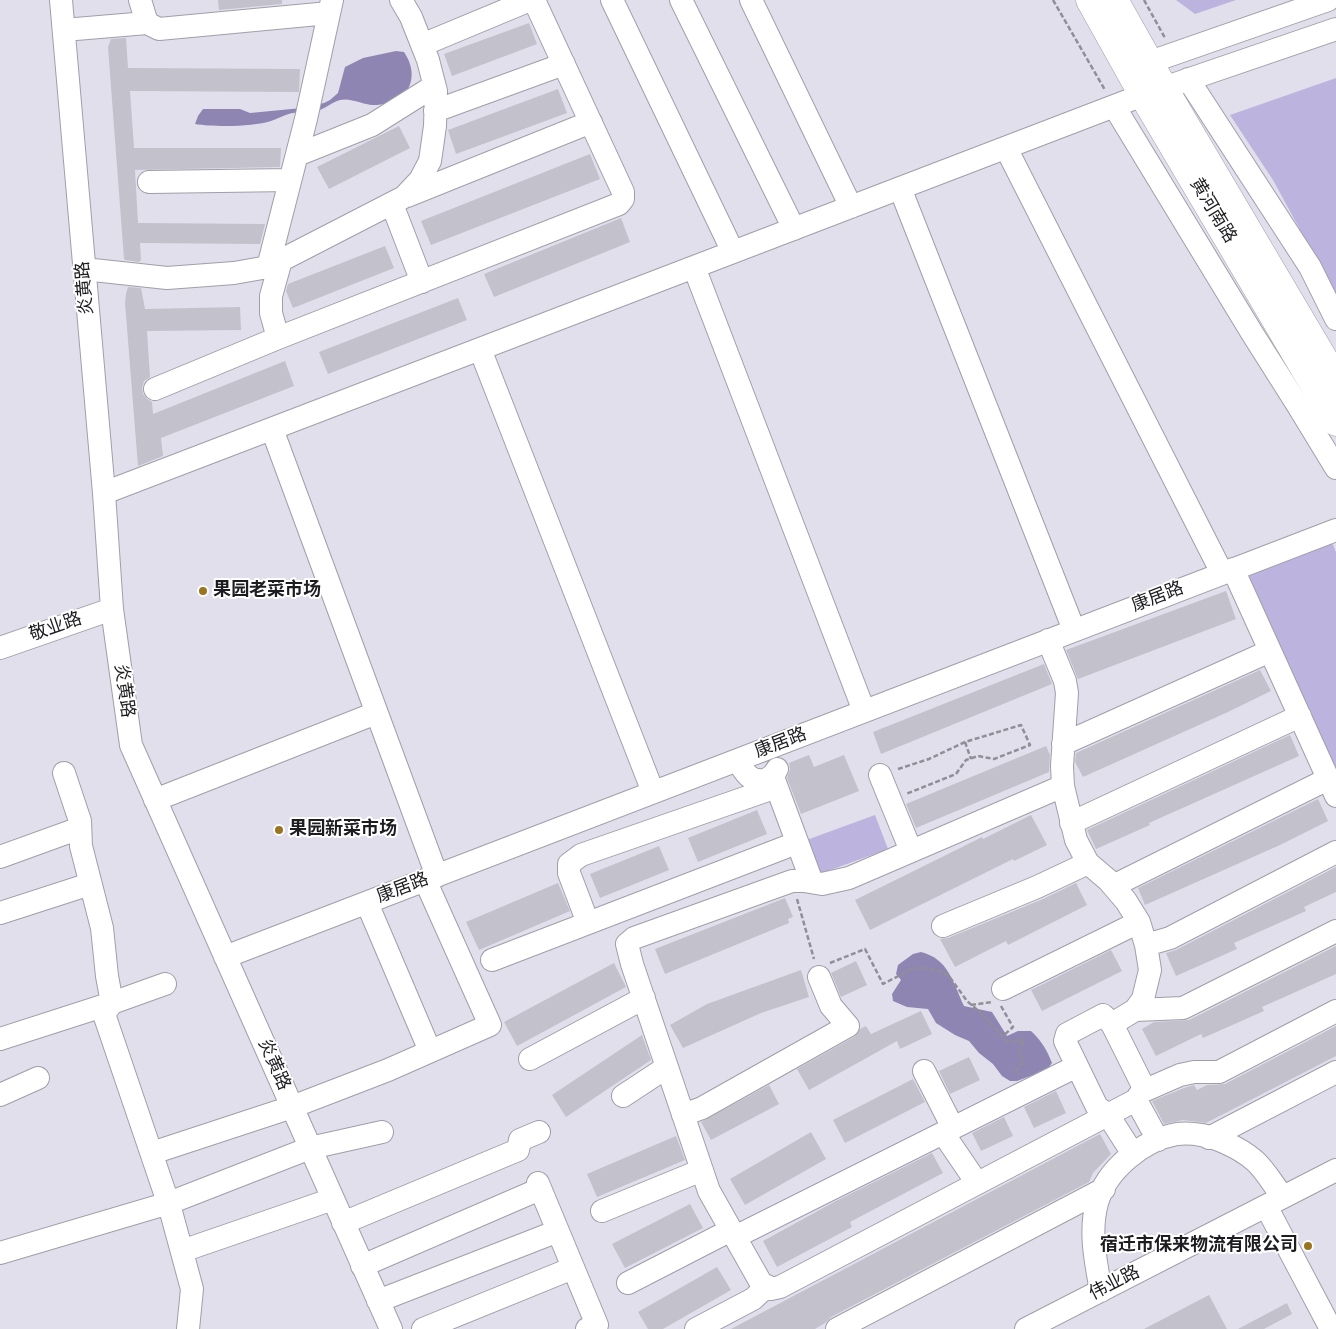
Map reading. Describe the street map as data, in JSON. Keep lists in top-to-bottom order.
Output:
{
  "streets": {
    "main road": ["黄河南路"],
    "street": [
      "炎黄路",
      "康居路",
      "敬业路",
      "伟业路"
    ]
  },
  "crossings": [
    ["炎黄路", "康居路"],
    ["炎黄路", "敬业路"]
  ],
  "places": ["果园老菜市场", "果园新菜市场", "宿迁市保来物流有限公司"]
}
